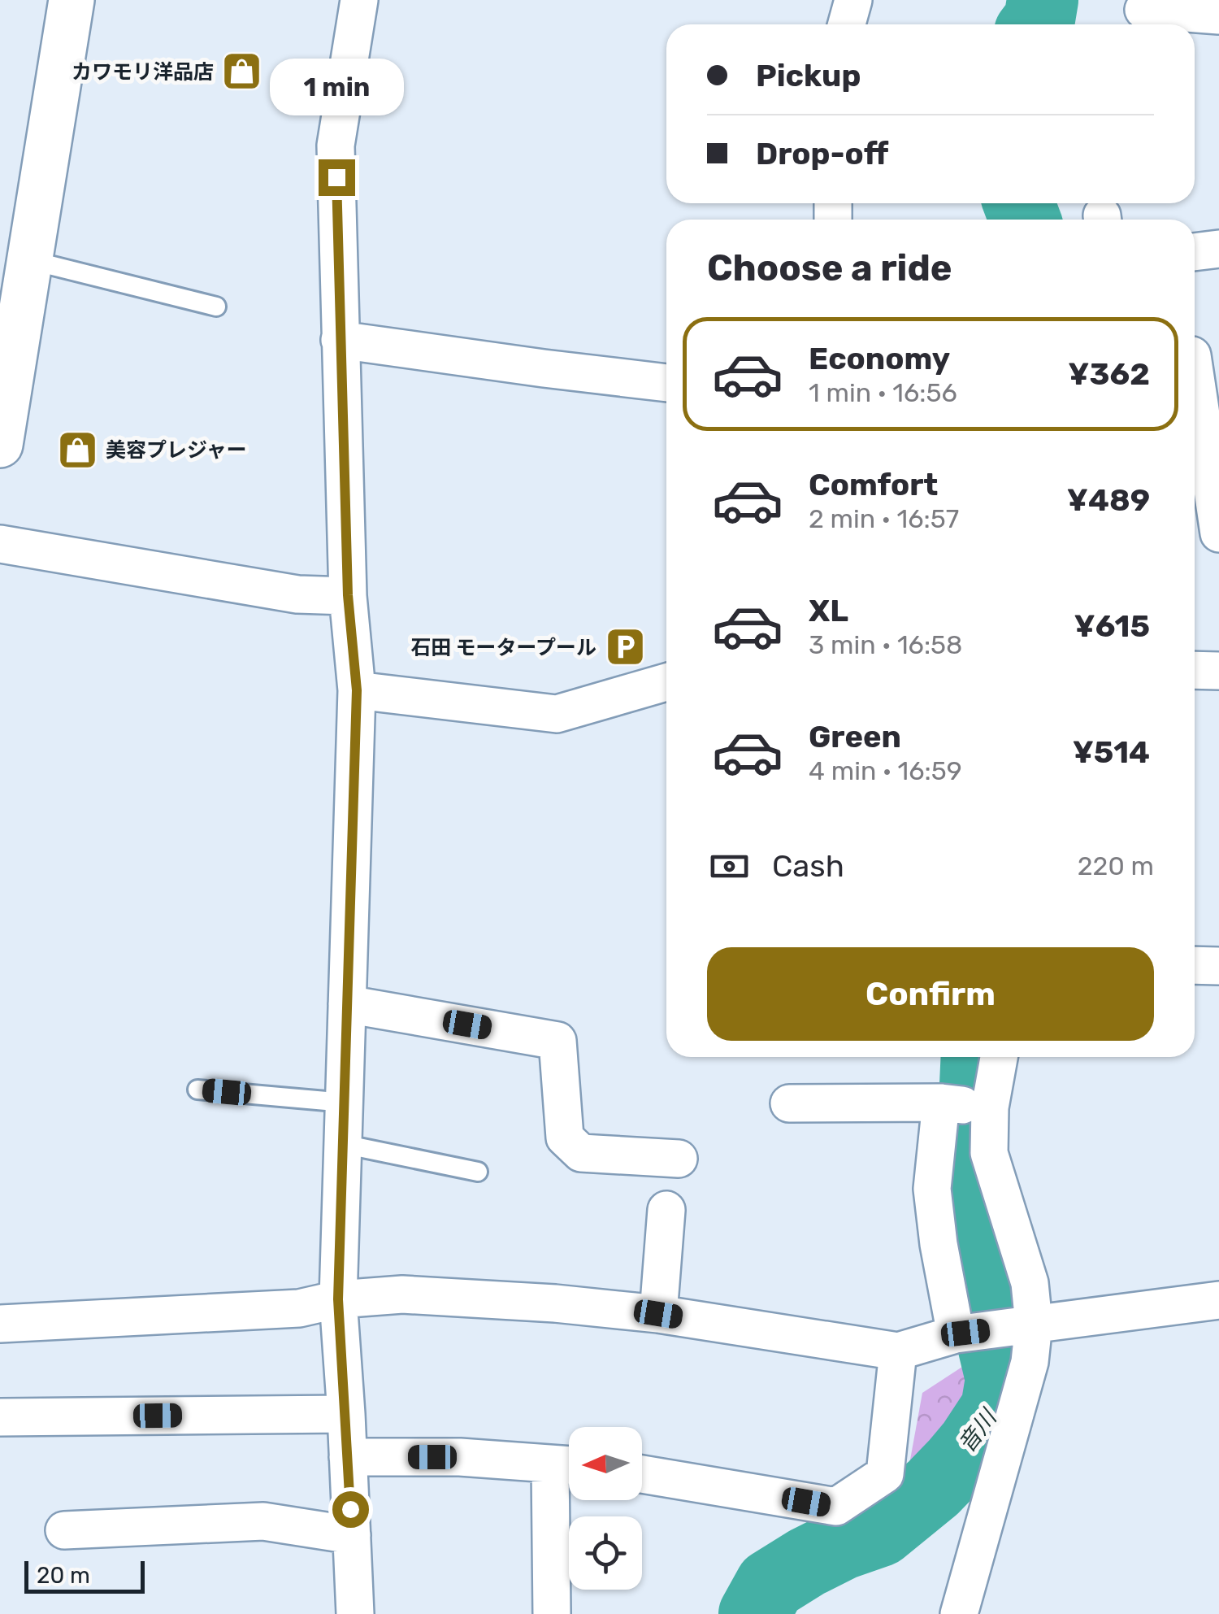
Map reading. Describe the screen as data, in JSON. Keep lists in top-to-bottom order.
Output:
{
  "water": ["音川"],
  "places": {
    "shop": ["カワモリ洋品店", "美容プレジャー"],
    "parking": ["石田 モータープール"]
  },
  "scale_bar": "20 m",
  "north": "left",
  "page": {
    "banner": ["Pickup", "Drop-off"],
    "bubble": "1 min",
    "heading": "Choose a ride",
    "list": [
      {
        "name": "Economy",
        "note": "1 min · 16:56",
        "value": "¥362"
      },
      {
        "name": "Comfort",
        "note": "2 min · 16:57",
        "value": "¥489"
      },
      {
        "name": "XL",
        "note": "3 min · 16:58",
        "value": "¥615"
      },
      {
        "name": "Green",
        "note": "4 min · 16:59",
        "value": "¥514"
      }
    ],
    "pay": ["Cash", "220 m"],
    "buttons": "Confirm",
    "scale": "20 m"
  }
}
